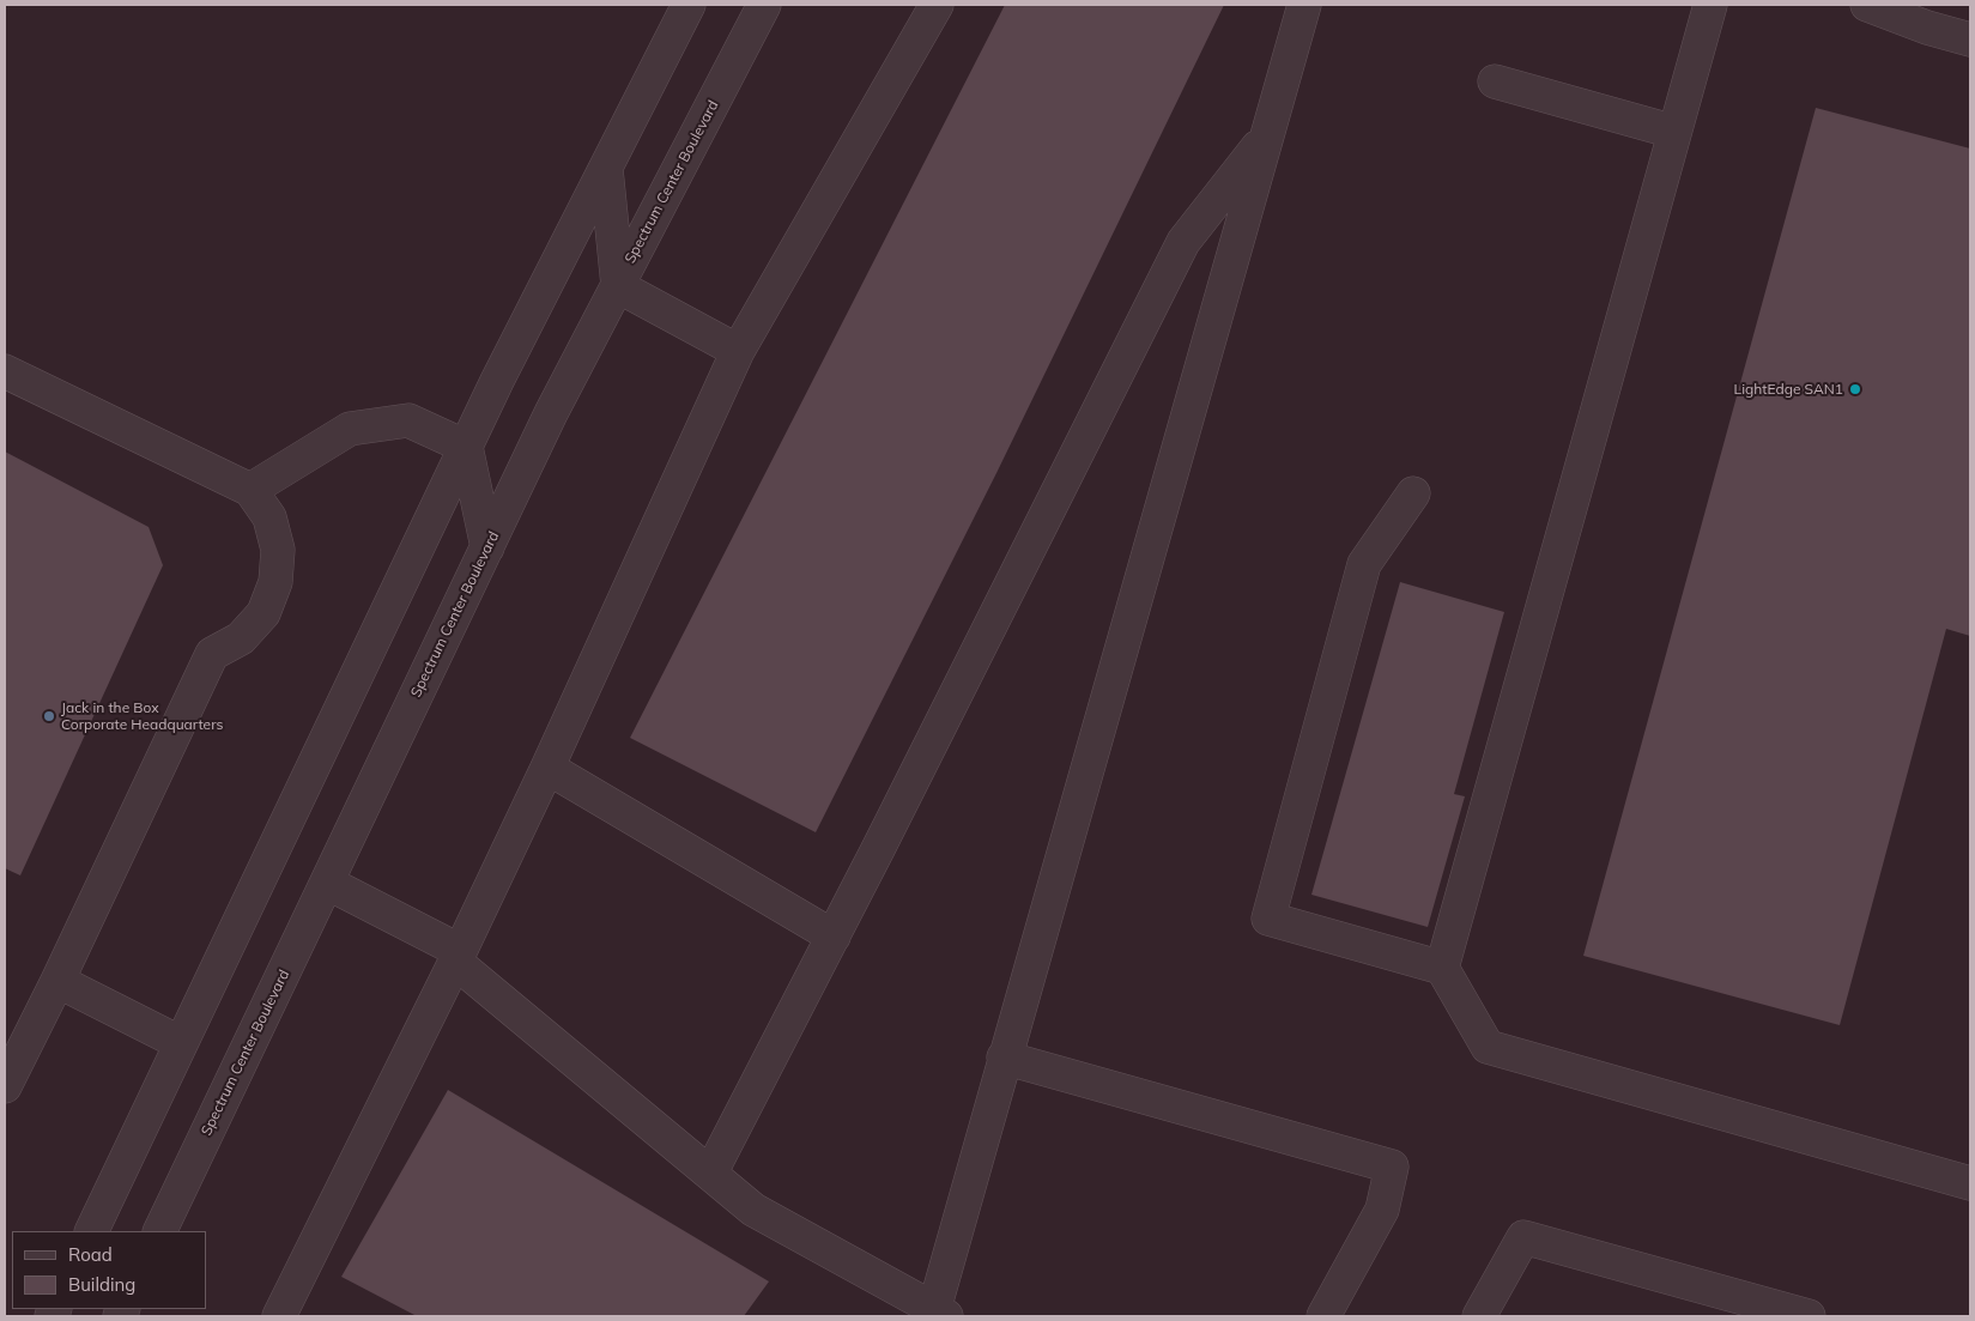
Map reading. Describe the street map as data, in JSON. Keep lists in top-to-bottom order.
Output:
{
  "streets": {
    "street": ["Spectrum Center Boulevard"]
  },
  "places": ["LightEdge SAN1", "Jack in the Box Corporate Headquarters"],
  "legend": ["Road", "Building"]
}
